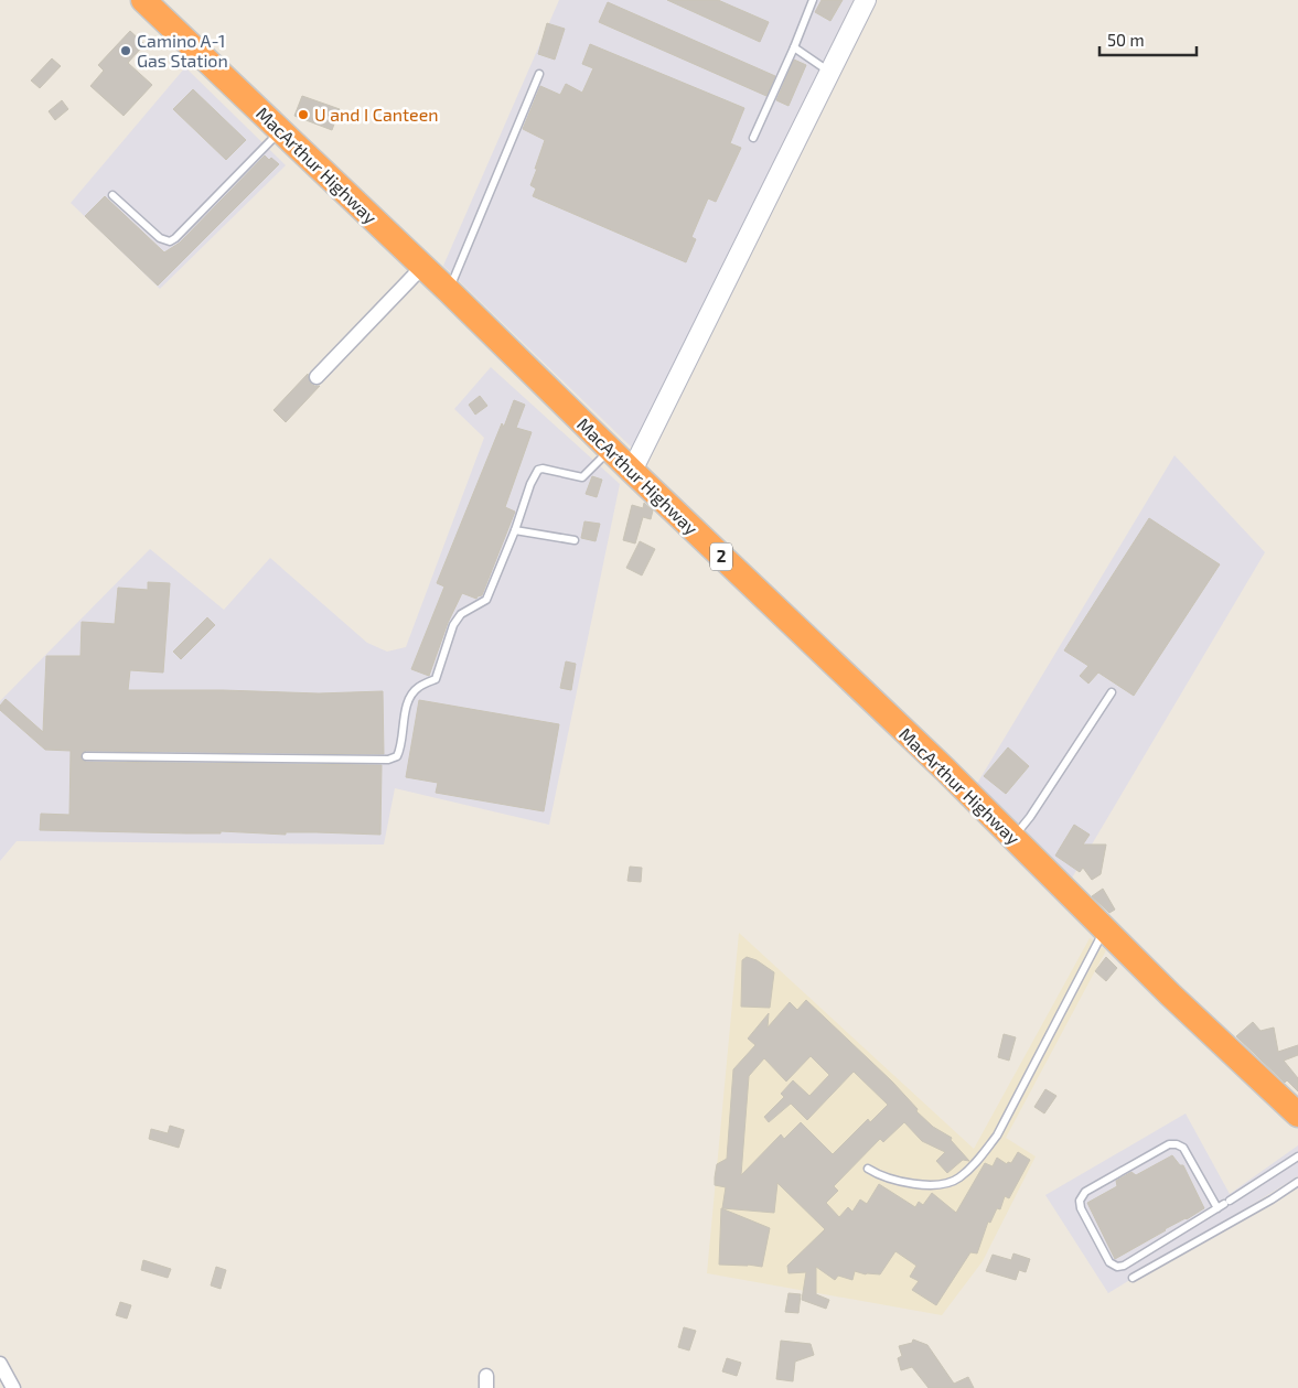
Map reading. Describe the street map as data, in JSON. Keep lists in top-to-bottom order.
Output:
{
  "streets": {
    "highway": ["MacArthur Highway", "2"]
  },
  "places": ["Camino A-1 Gas Station", "U and I Canteen"],
  "scale_bar": "50 m"
}
